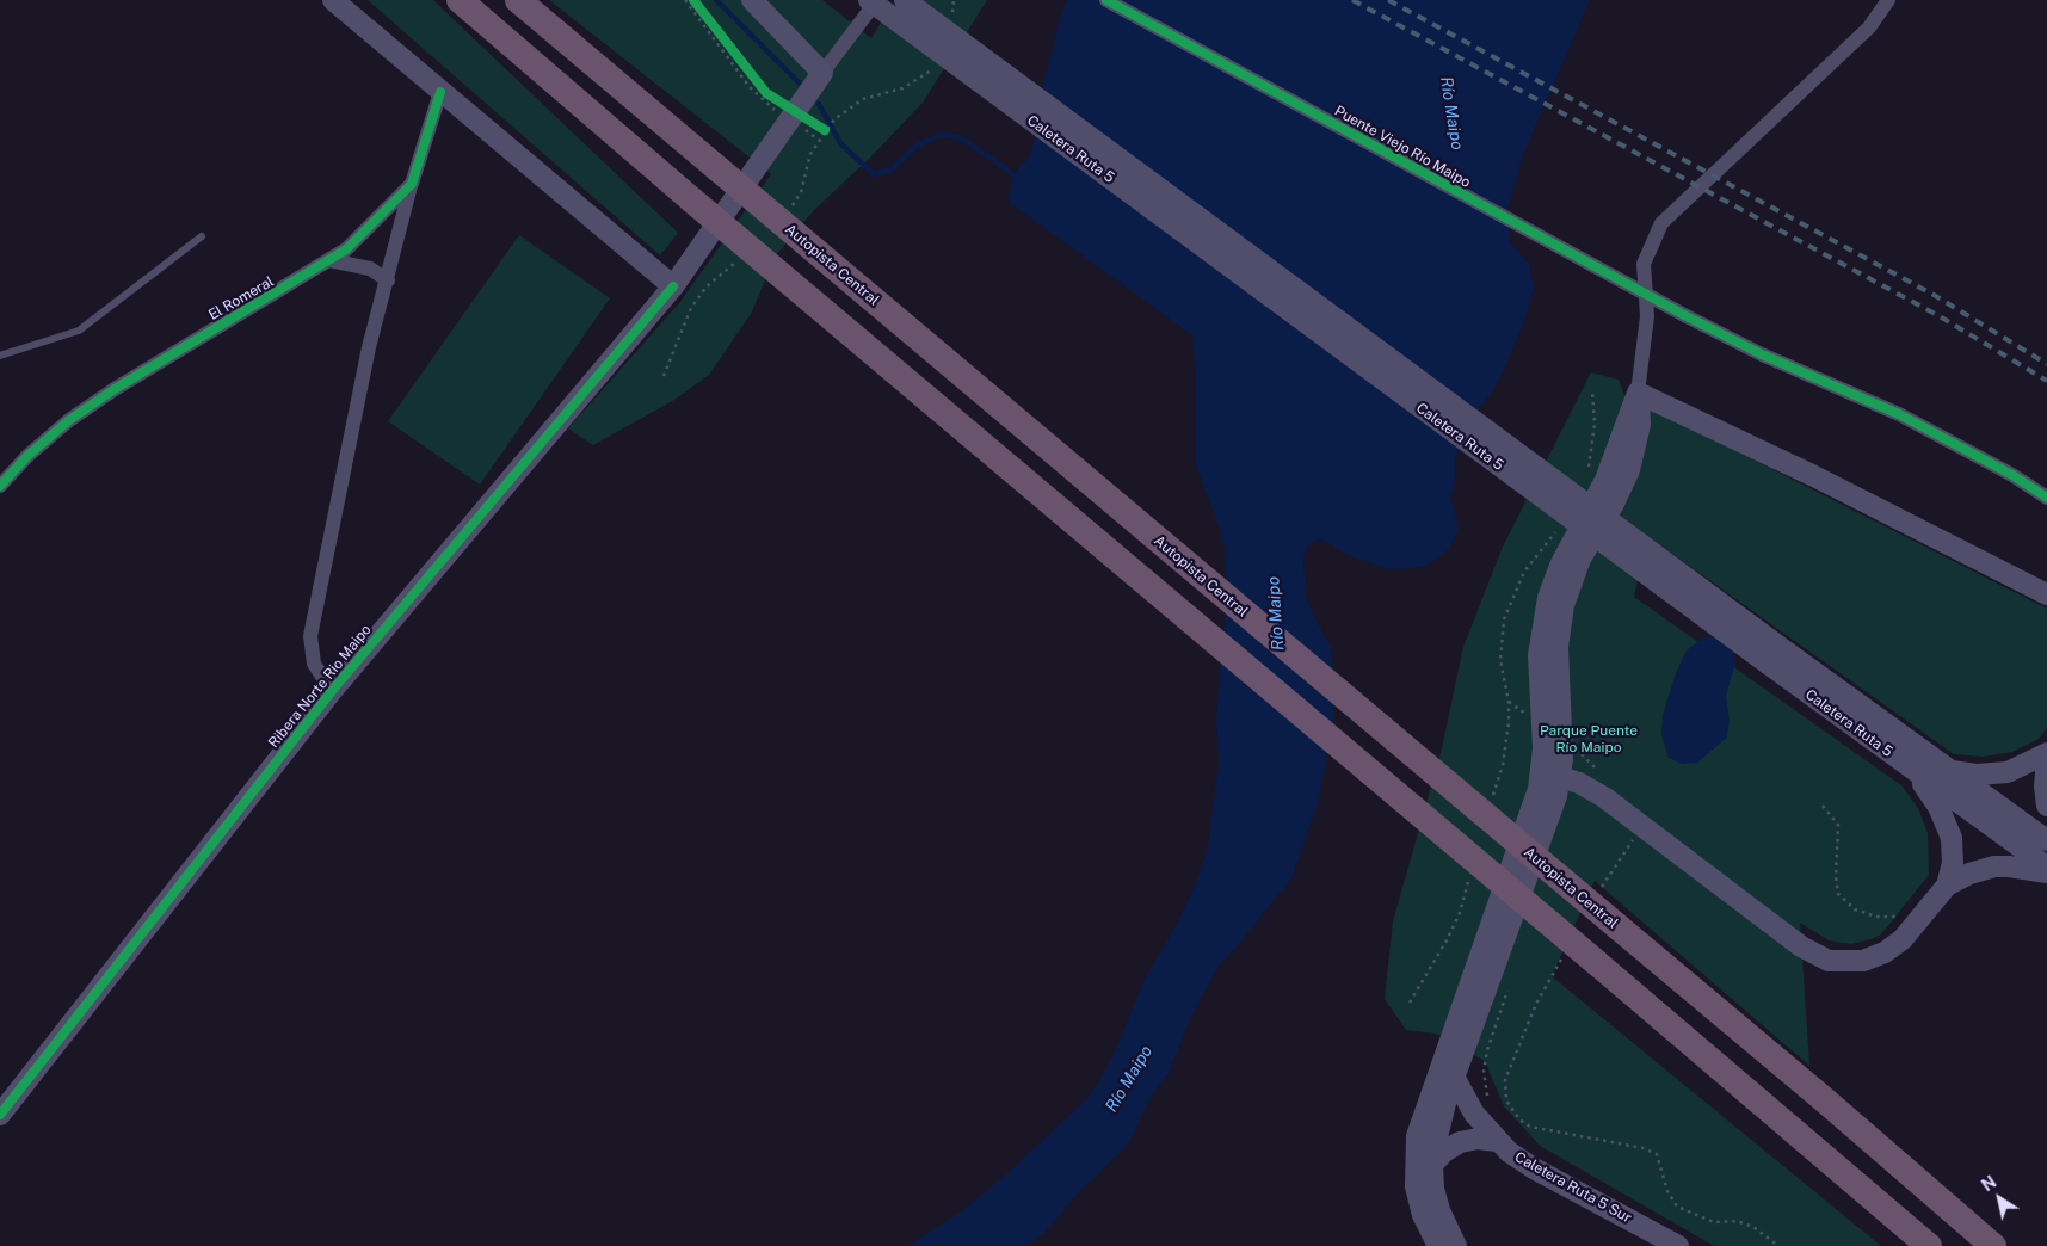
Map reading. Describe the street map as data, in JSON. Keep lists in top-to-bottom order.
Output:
{
  "streets": {
    "highway": ["Autopista Central"],
    "main road": ["Caletera Ruta 5", "Ribera Norte Rio Maipo", "Caletera Ruta 5 Sur"],
    "street": ["Puente Viejo Río Maipo", "El Romeral"]
  },
  "water": ["Río Maipo"],
  "parks": ["Parque Puente Río Maipo"],
  "north": "top left"
}
